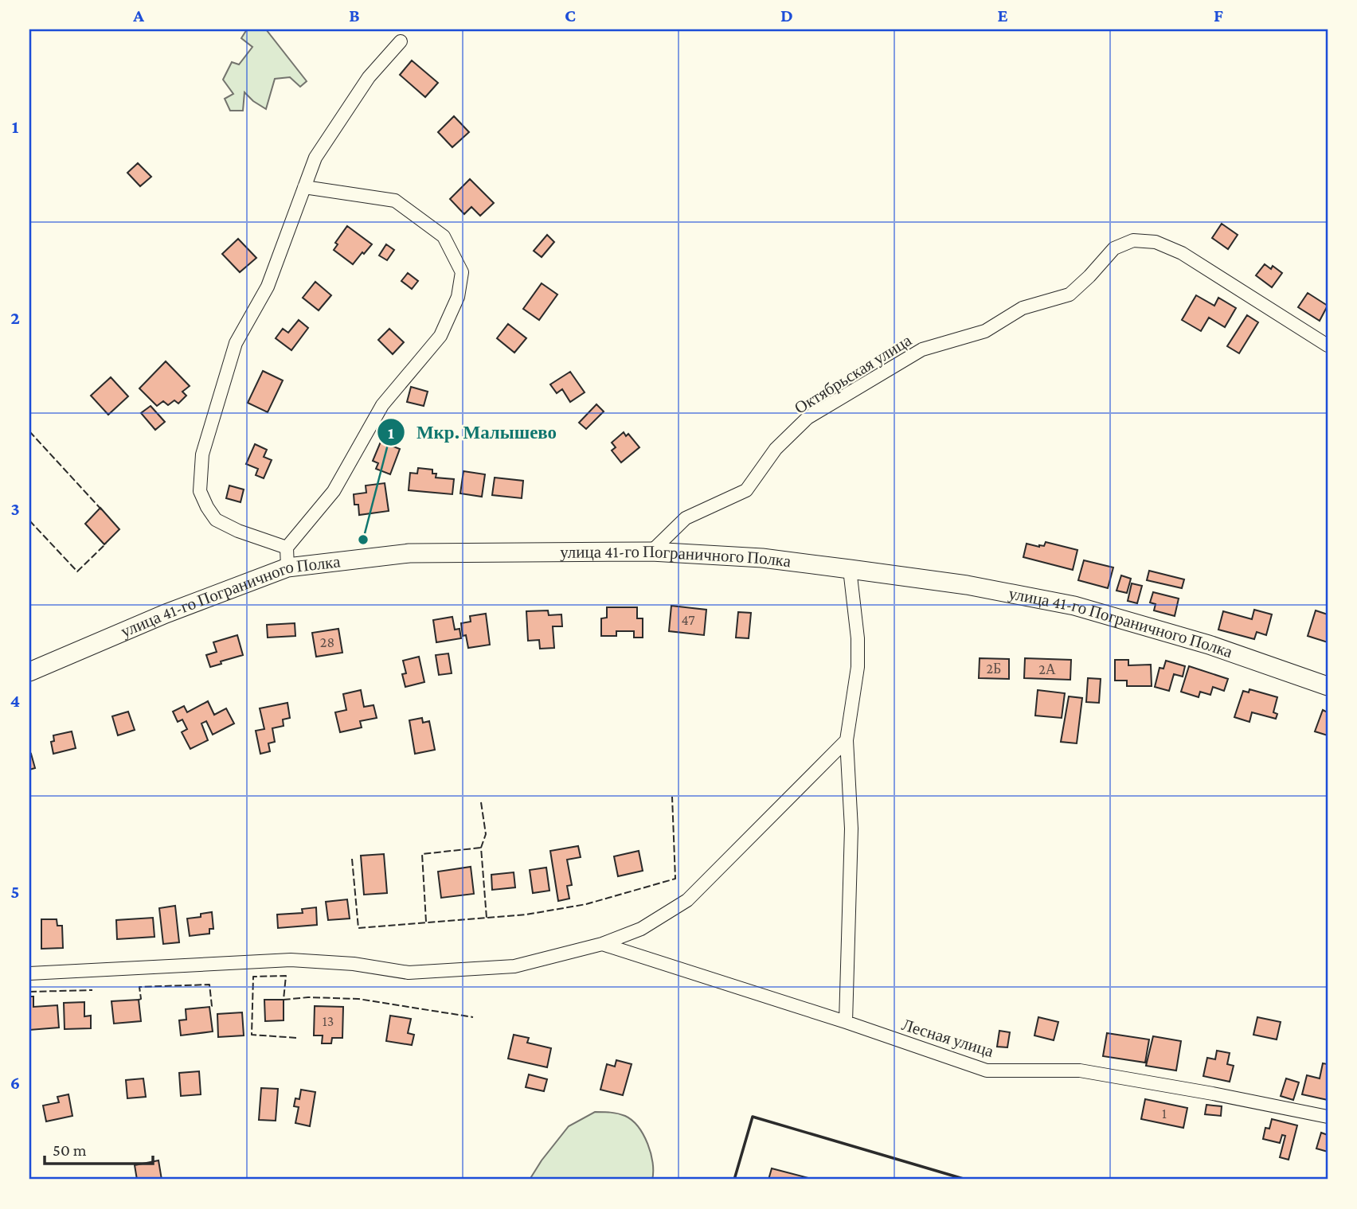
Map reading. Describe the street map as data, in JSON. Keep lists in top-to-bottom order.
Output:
{
  "streets": {
    "street": ["Октябрьская улица", "улица 41-го Пограничного Полка", "Лесная улица"]
  },
  "crossings": [
    ["Октябрьская улица", "улица 41-го Пограничного Полка"]
  ],
  "places": ["Мкр. Малышево"],
  "house_numbers": [
    "47",
    "28",
    "2Б",
    "2А",
    "13",
    "1"
  ],
  "scale_bar": "50 m",
  "grid": {
    "columns": [
      "A",
      "B",
      "C",
      "D",
      "E",
      "F"
    ],
    "rows": [
      "1",
      "2",
      "3",
      "4",
      "5",
      "6"
    ]
  }
}
